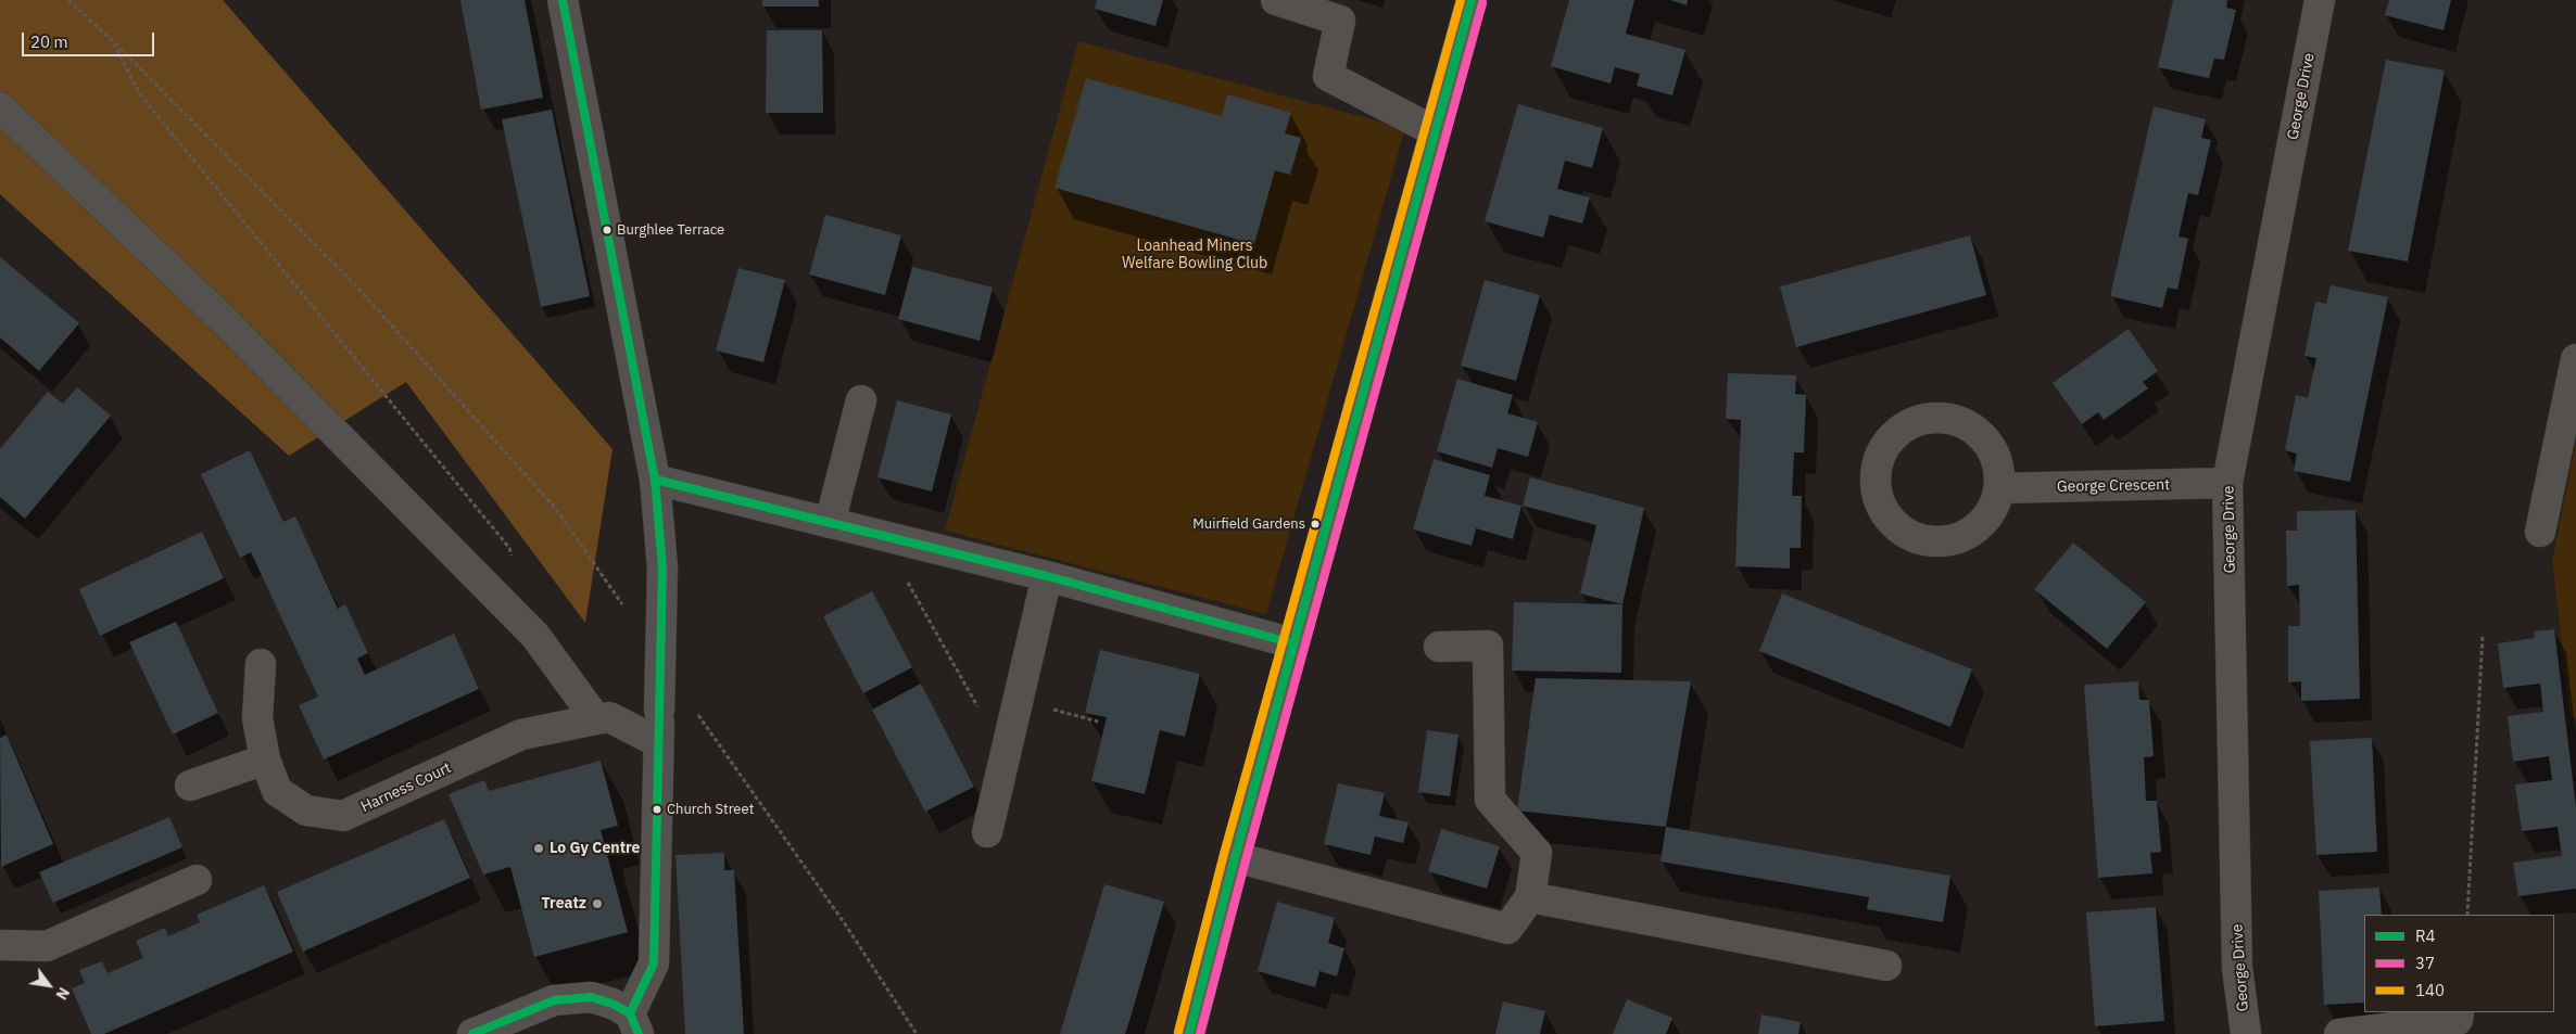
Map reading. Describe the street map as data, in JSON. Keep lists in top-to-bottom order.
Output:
{
  "streets": {
    "street": ["George Drive", "George Crescent", "Harness Court"]
  },
  "crossings": [
    ["George Drive", "George Crescent"]
  ],
  "parks": ["Loanhead Miners Welfare Bowling Club"],
  "places": [
    "Burghlee Terrace",
    "Muirfield Gardens",
    "Church Street",
    "Lo Gy Centre",
    "Treatz"
  ],
  "lines": ["transit line R4", "transit line 140", "transit line 37"],
  "legend": ["R4", "37", "140"],
  "scale_bar": "20 m",
  "north": "bottom right"
}
